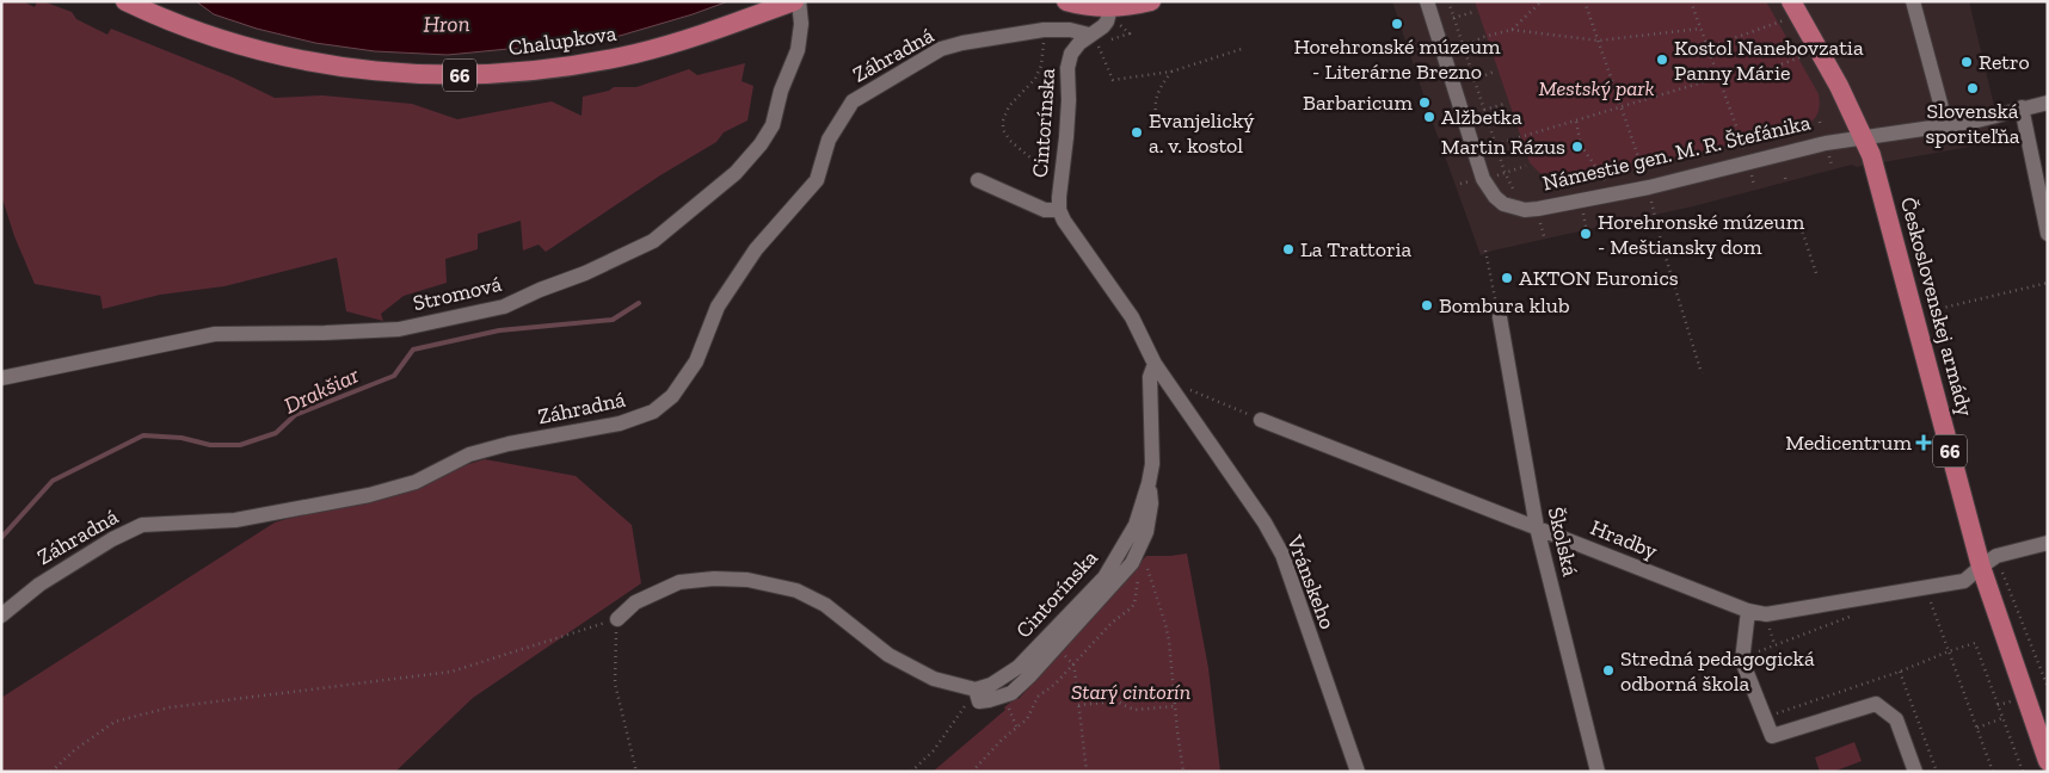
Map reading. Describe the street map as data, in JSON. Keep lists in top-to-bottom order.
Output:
{
  "streets": {
    "main road": ["Chalupkova", "66", "Československej armády"],
    "street": [
      "Záhradná",
      "Cintorínska",
      "Námestie gen. M. R. Štefánika",
      "Stromová",
      "Hradby",
      "Školská",
      "Vránskeho"
    ]
  },
  "crossings": [
    ["Záhradná", "Cintorínska"],
    ["66", "Námestie gen. M. R. Štefánika"],
    ["66", "Československej armády"],
    ["Cintorínska", "Vránskeho"],
    ["Námestie gen. M. R. Štefánika", "Československej armády"],
    ["Československej armády", "Hradby"],
    ["Hradby", "Školská"]
  ],
  "water": ["Hron", "Drakšiar"],
  "parks": ["Mestský park", "Starý cintorín"],
  "places": {
    "other": [
      "Horehronské múzeum - Literárne Brezno",
      "Kostol Nanebovzatia Panny Márie",
      "Retro",
      "Slovenská sporiteľňa",
      "Barbaricum",
      "Alžbetka",
      "Evanjelický a. v. kostol",
      "Martin Rázus",
      "Horehronské múzeum - Meštiansky dom",
      "La Trattoria",
      "AKTON Euronics",
      "Bombura klub",
      "Stredná pedagogická odborná škola"
    ],
    "health": ["Medicentrum"]
  }
}
